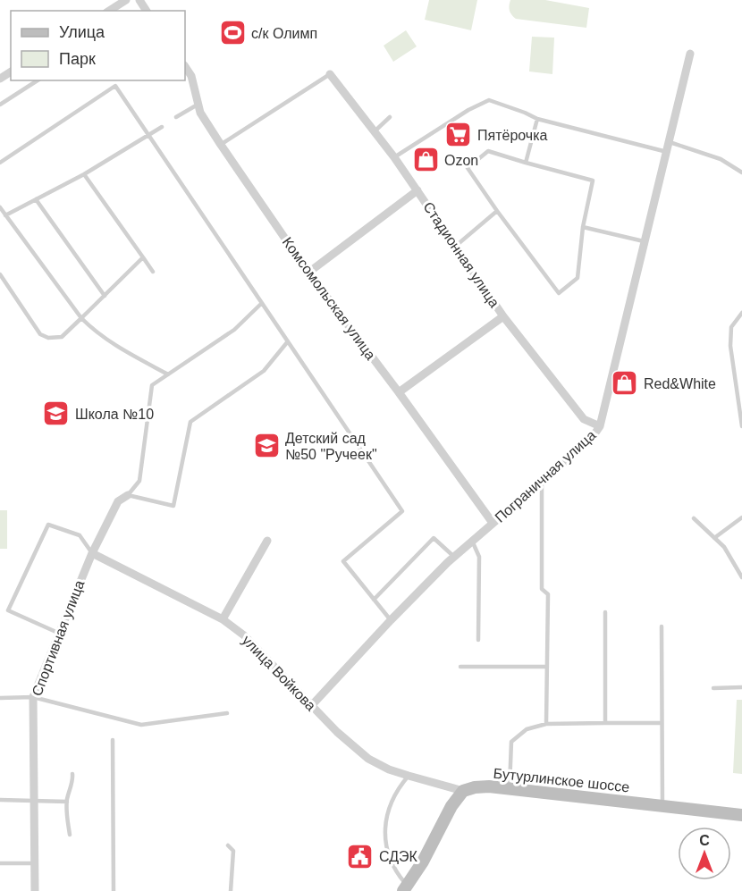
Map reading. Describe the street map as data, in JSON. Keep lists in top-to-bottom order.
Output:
{
  "streets": {
    "main road": ["Бутурлинское шоссе"],
    "street": [
      "Стадионная улица",
      "Комсомольская улица",
      "Пограничная улица",
      "Спортивная улица",
      "улица Войкова"
    ]
  },
  "crossings": [
    ["Стадионная улица", "Пограничная улица"],
    ["Комсомольская улица", "Пограничная улица"],
    ["Пограничная улица", "улица Войкова"],
    ["Спортивная улица", "улица Войкова"],
    ["улица Войкова", "Бутурлинское шоссе"]
  ],
  "places": {
    "sports": ["с/к Олимп"],
    "supermarket": ["Пятёрочка"],
    "shop": ["Ozon", "Red&White"],
    "school or university": ["Школа №10", "Детский сад №50 \"Ручеек\""],
    "public building": ["СДЭК"]
  },
  "legend": ["Улица", "Парк"],
  "north": "top"
}
